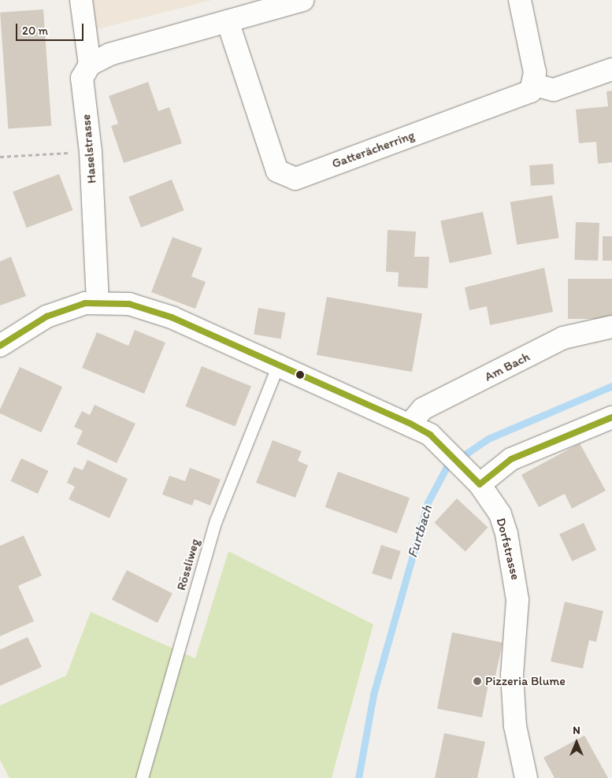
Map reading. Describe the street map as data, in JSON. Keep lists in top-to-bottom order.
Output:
{
  "streets": {
    "street": [
      "Haselstrasse",
      "Gatterächerring",
      "Am Bach",
      "Dorfstrasse"
    ],
    "lane": ["Rössliweg"]
  },
  "crossings": [
    ["Haselstrasse", "Dorfstrasse"],
    ["Am Bach", "Dorfstrasse"],
    ["Dorfstrasse", "Rössliweg"]
  ],
  "water": ["Furtbach"],
  "places": ["Pizzeria Blume"],
  "scale_bar": "20 m",
  "north": "top"
}
